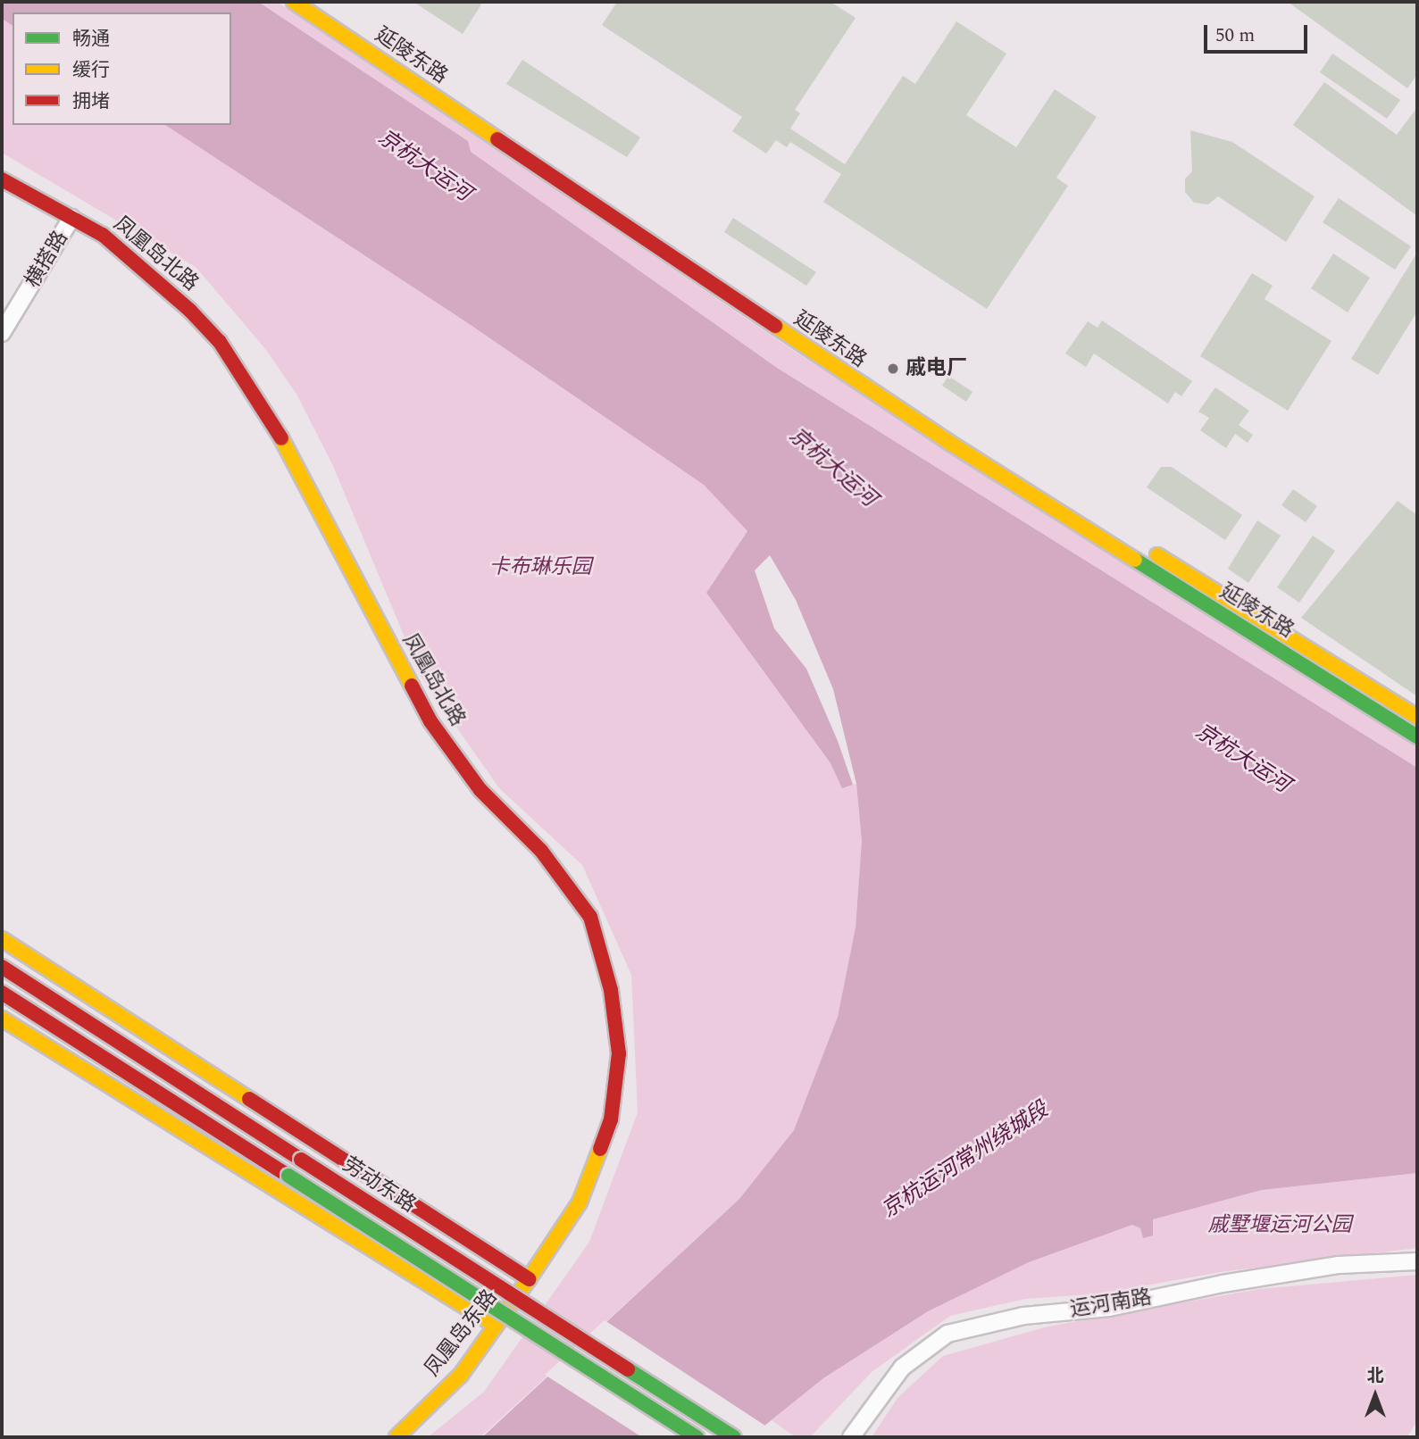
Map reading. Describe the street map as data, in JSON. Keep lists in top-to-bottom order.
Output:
{
  "streets": {
    "main road": [
      "延陵东路",
      "凤凰岛北路",
      "劳动东路",
      "凤凰岛东路"
    ],
    "street": ["横搭路", "运河南路"]
  },
  "crossings": [
    ["凤凰岛北路", "横搭路"],
    ["凤凰岛北路", "凤凰岛东路"]
  ],
  "water": ["京杭大运河", "京杭运河常州绕城段"],
  "parks": ["卡布琳乐园", "戚墅堰运河公园"],
  "places": ["戚电厂"],
  "legend": ["畅通", "缓行", "拥堵"],
  "scale_bar": "50 m",
  "north": "top"
}
